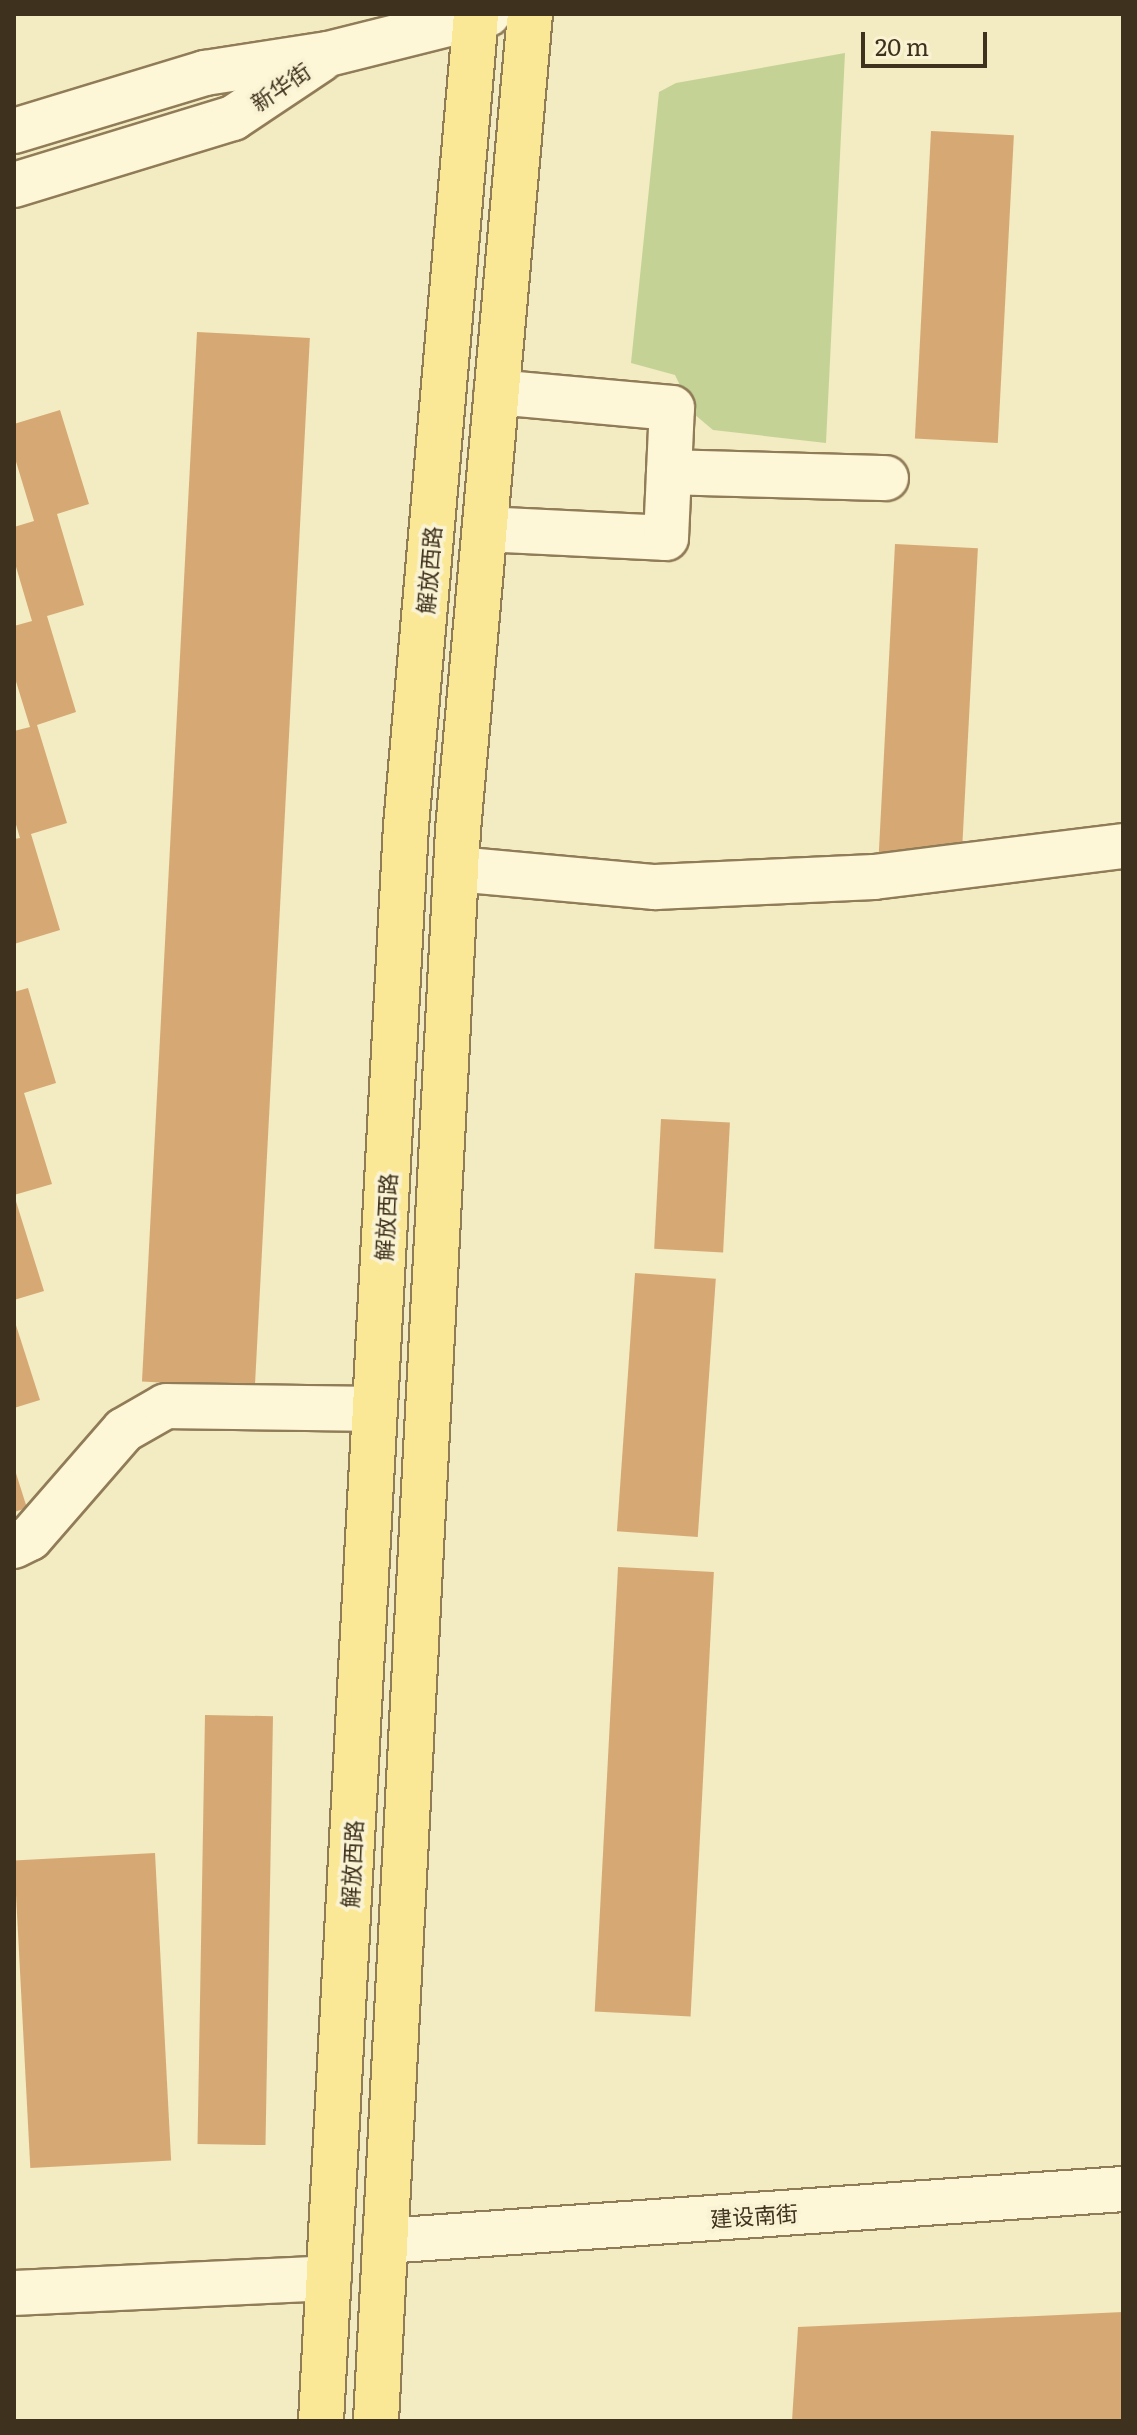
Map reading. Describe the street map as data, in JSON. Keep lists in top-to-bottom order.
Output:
{
  "streets": {
    "main road": ["解放西路"],
    "street": ["新华街", "建设南街"]
  },
  "scale_bar": "20 m"
}
